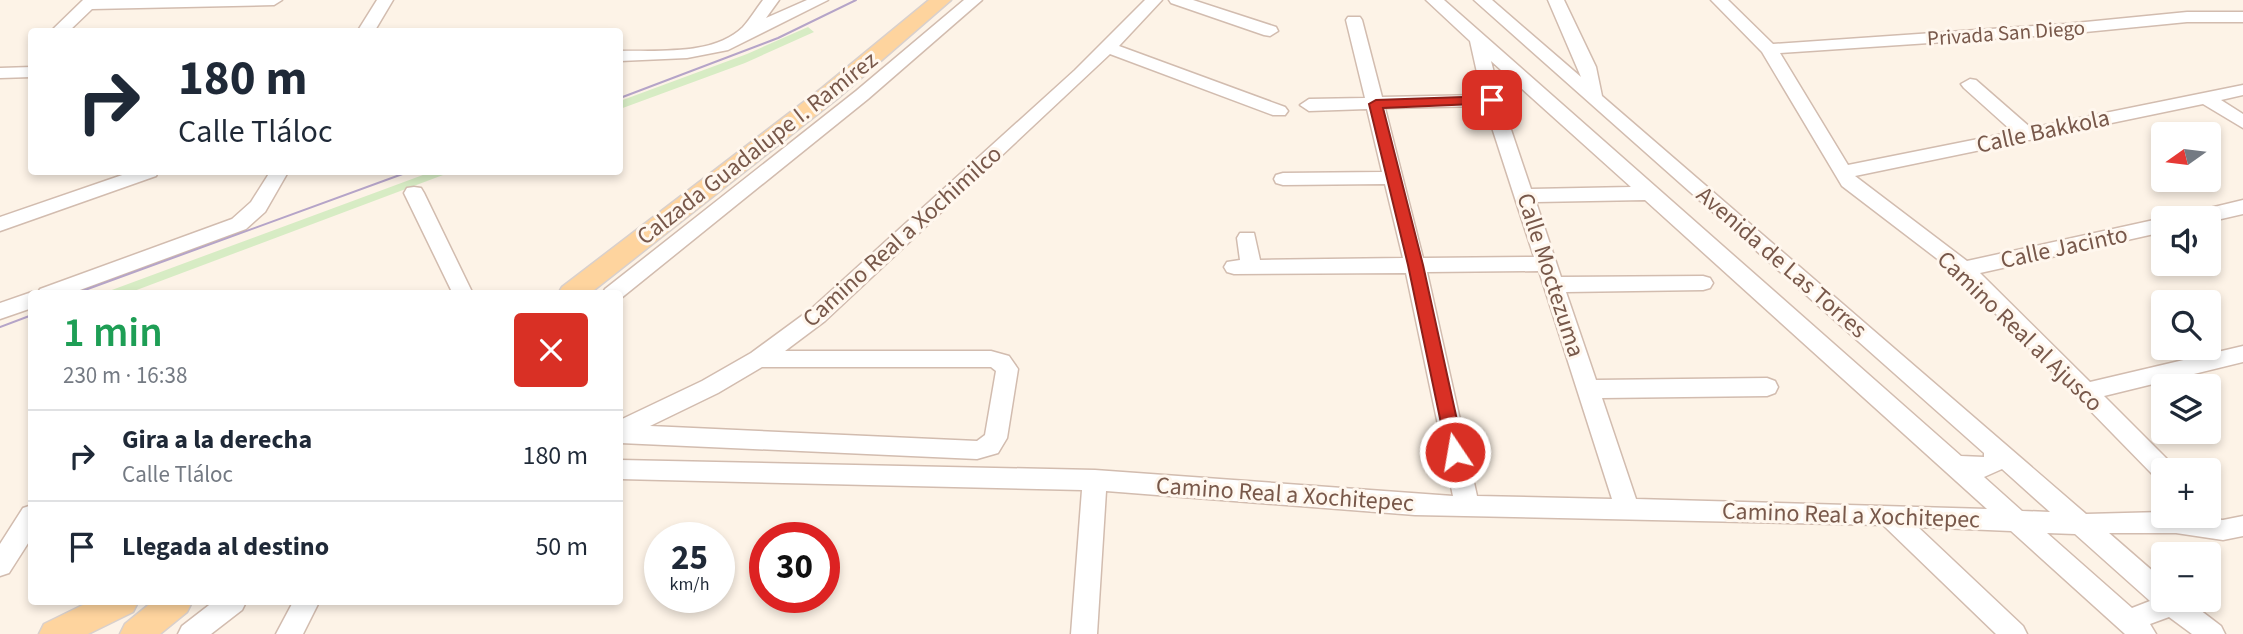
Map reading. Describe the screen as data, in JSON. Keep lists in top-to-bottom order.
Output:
{
  "streets": {
    "main road": ["Calzada Guadalupe I. Ramírez"],
    "street": [
      "Privada San Diego",
      "Calle Bakkola",
      "Camino Real a Xochimilco",
      "Calle Jacinto",
      "Avenida de Las Torres",
      "Calle Moctezuma",
      "Camino Real al Ajusco",
      "Camino Real a Xochitepec"
    ]
  },
  "crossings": [
    ["Privada San Diego", "Camino Real al Ajusco"],
    ["Calle Bakkola", "Camino Real al Ajusco"],
    ["Calle Jacinto", "Camino Real al Ajusco"],
    ["Avenida de Las Torres", "Calle Moctezuma"],
    ["Avenida de Las Torres", "Camino Real a Xochitepec"],
    ["Calle Moctezuma", "Camino Real a Xochitepec"]
  ],
  "north": "left",
  "page": {
    "turn": ["180 m", "Calle Tláloc"],
    "map_buttons": ["+", "−"],
    "heading": ["1 min", "230 m · 16:38"],
    "list": [
      {
        "name": "Gira a la derecha",
        "note": "Calle Tláloc",
        "value": "180 m"
      },
      {
        "name": "Llegada al destino",
        "value": "50 m"
      }
    ],
    "speed": "25 km/h",
    "limit": "30"
  }
}
